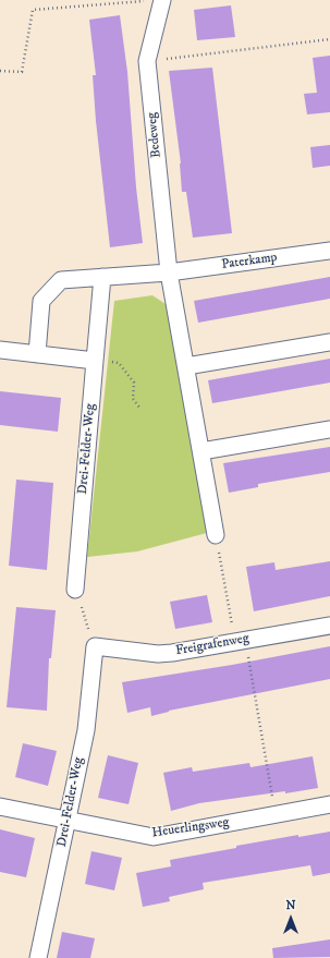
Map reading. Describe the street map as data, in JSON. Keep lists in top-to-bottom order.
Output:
{
  "streets": {
    "street": [
      "Bedeweg",
      "Paterkamp",
      "Drei-Felder-Weg",
      "Freigrafenweg",
      "Heuerlingsweg"
    ]
  },
  "crossings": [
    ["Bedeweg", "Paterkamp"],
    ["Drei-Felder-Weg", "Freigrafenweg"],
    ["Drei-Felder-Weg", "Heuerlingsweg"]
  ],
  "north": "top"
}
